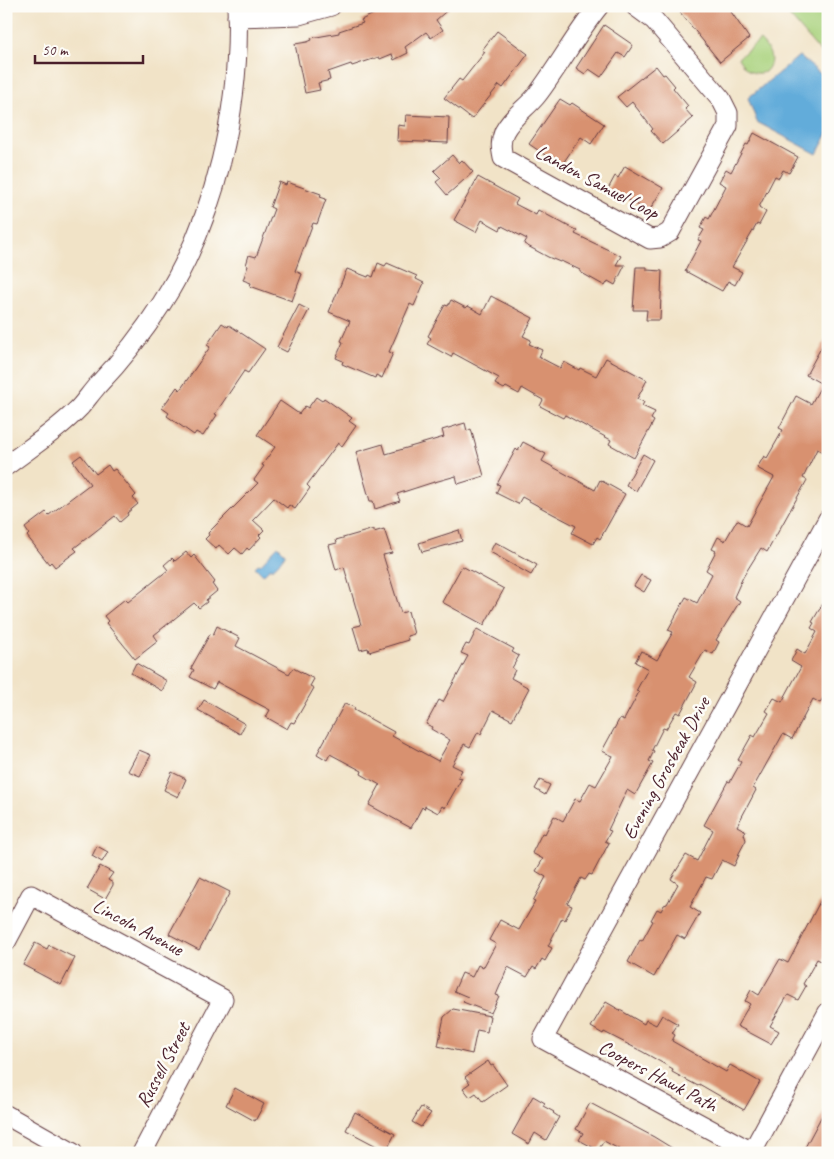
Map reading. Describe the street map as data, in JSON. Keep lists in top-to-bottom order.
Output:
{
  "streets": {
    "street": [
      "Landon Samuel Loop",
      "Evening Grosbeak Drive",
      "Lincoln Avenue",
      "Russell Street",
      "Coopers Hawk Path"
    ]
  },
  "crossings": [
    ["Evening Grosbeak Drive", "Coopers Hawk Path"],
    ["Lincoln Avenue", "Russell Street"]
  ],
  "scale_bar": "50 m"
}
